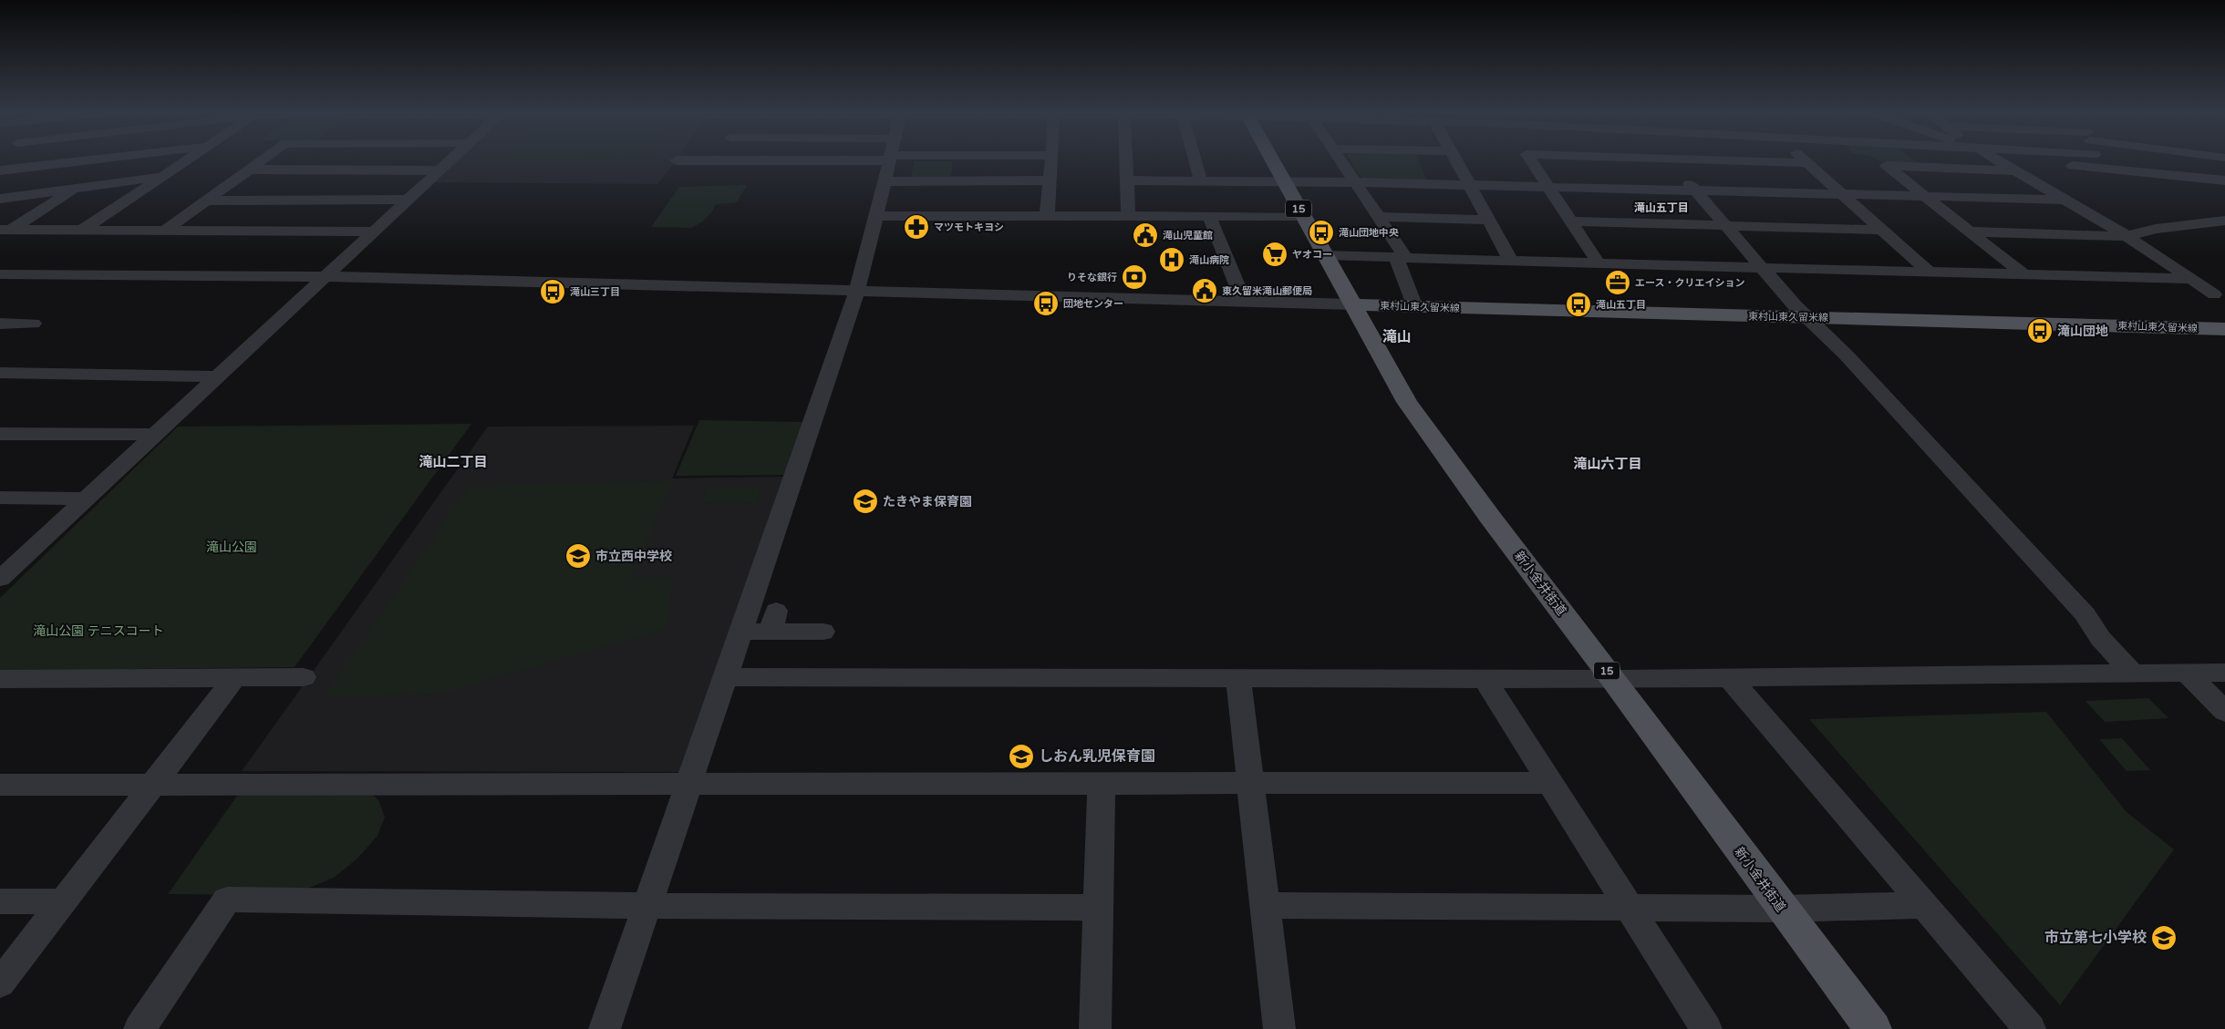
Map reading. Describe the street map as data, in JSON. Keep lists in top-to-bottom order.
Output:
{
  "streets": {
    "main road": ["15", "東村山東久留米線", "新小金井街道"]
  },
  "crossings": [
    ["東村山東久留米線", "新小金井街道"]
  ],
  "districts": [
    "滝山五丁目",
    "滝山",
    "滝山二丁目",
    "滝山六丁目"
  ],
  "parks": ["滝山公園", "滝山公園 テニスコート"],
  "places": {
    "pharmacy": ["マツモトキヨシ"],
    "bus stop": [
      "滝山団地中央",
      "滝山三丁目",
      "団地センター",
      "滝山五丁目",
      "滝山団地"
    ],
    "public building": ["滝山児童館", "東久留米滝山郵便局"],
    "supermarket": ["ヤオコー"],
    "hospital": ["滝山病院"],
    "bank": ["りそな銀行"],
    "office": ["エース・クリエイション"],
    "school or university": [
      "たきやま保育園",
      "市立西中学校",
      "しおん乳児保育園",
      "市立第七小学校"
    ]
  }
}
